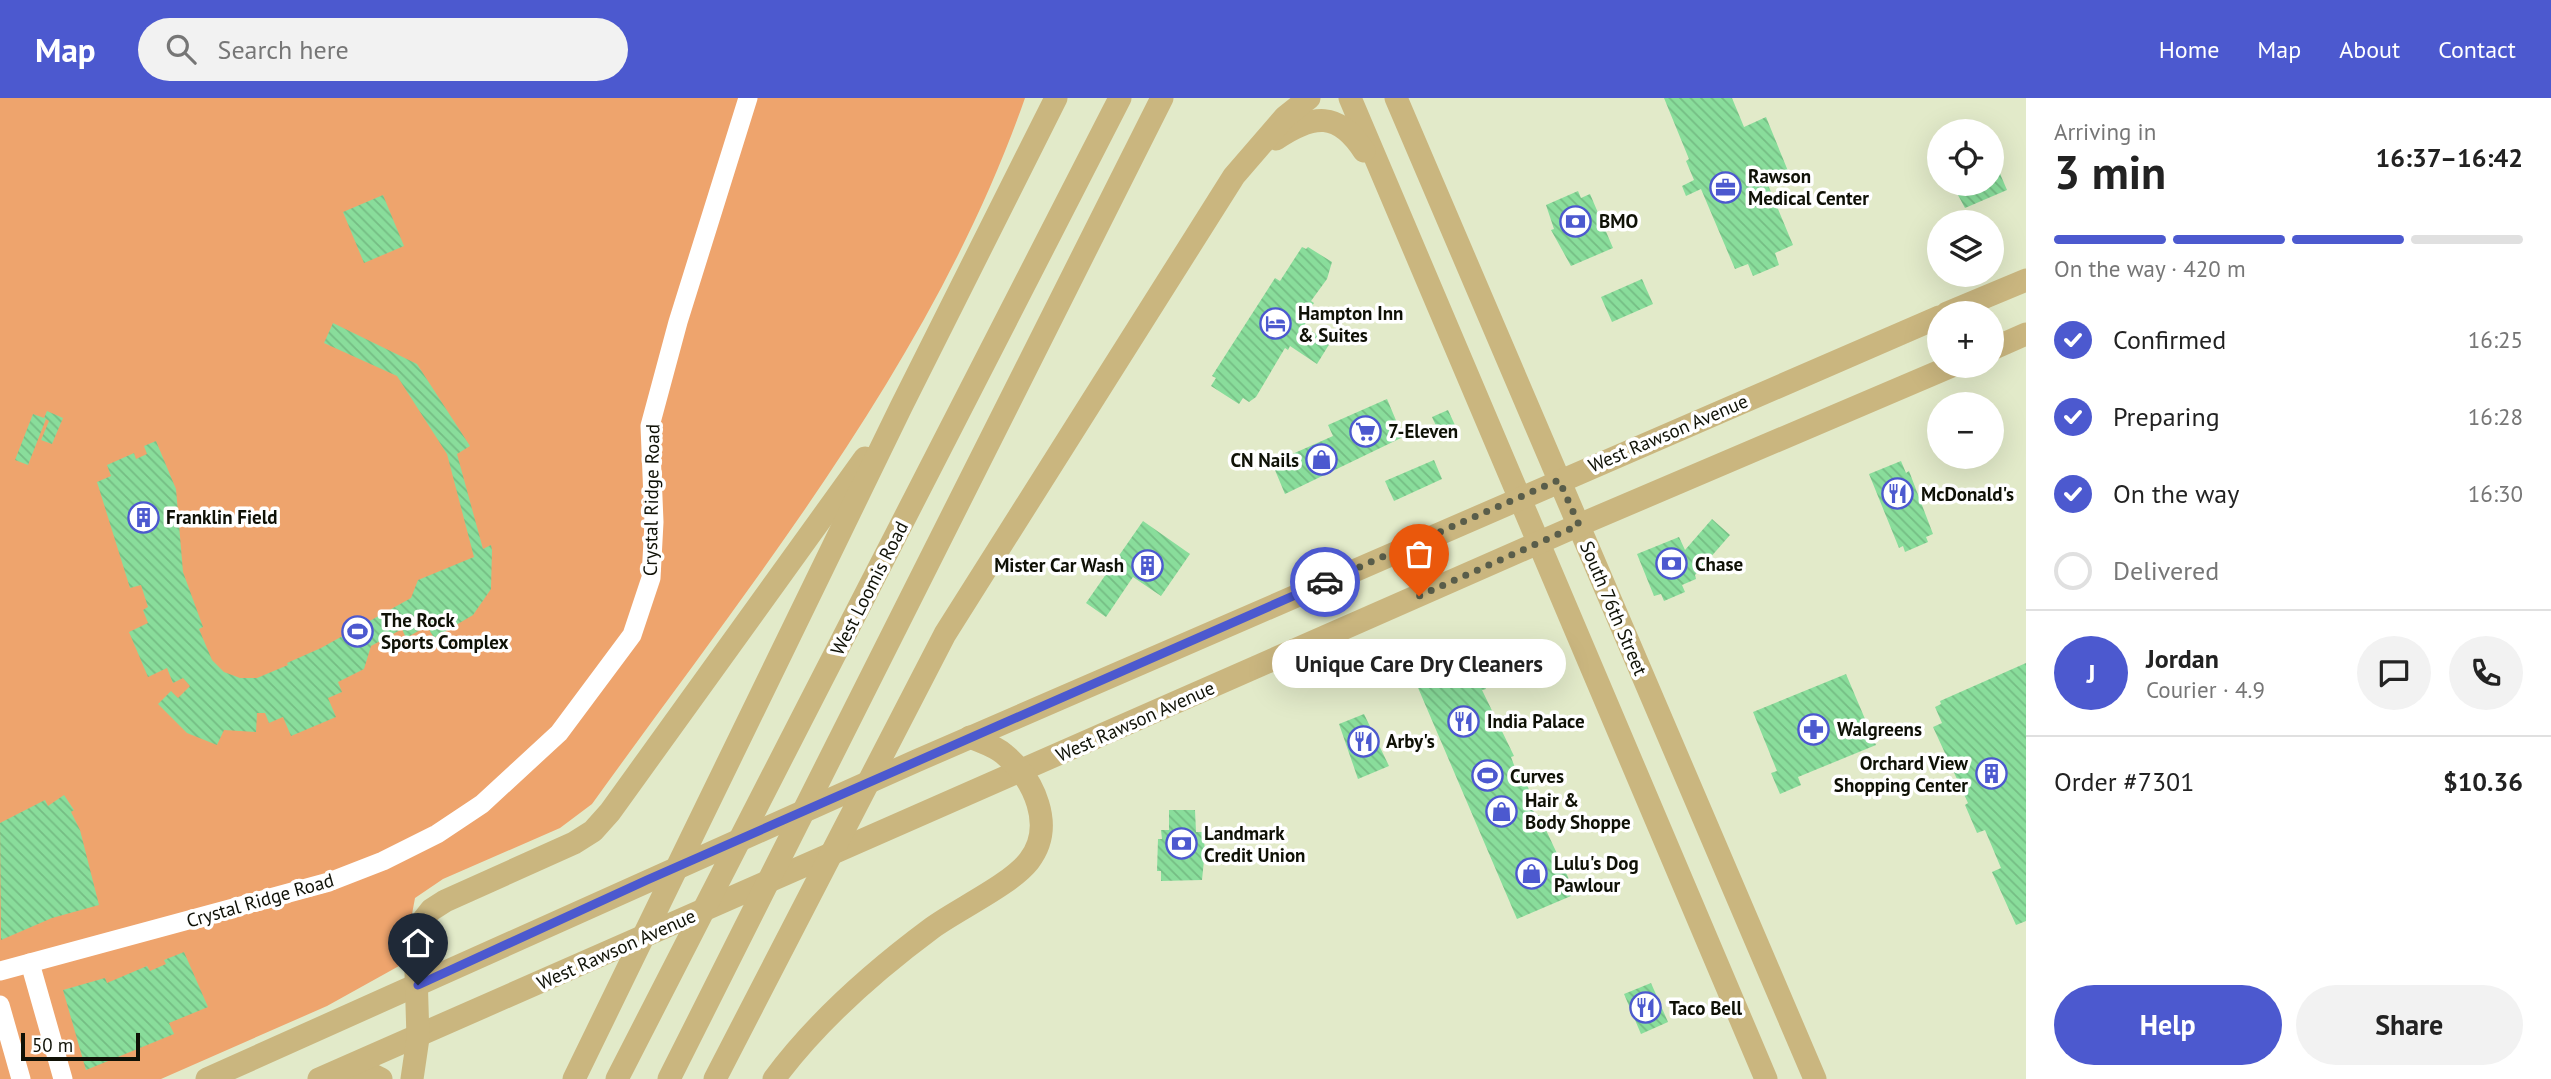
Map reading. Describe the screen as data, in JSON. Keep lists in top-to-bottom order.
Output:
{
  "streets": {
    "main road": ["West Rawson Avenue", "West Loomis Road", "South 76th Street"],
    "street": ["Crystal Ridge Road"]
  },
  "crossings": [
    ["West Rawson Avenue", "South 76th Street"]
  ],
  "places": {
    "office": ["Rawson Medical Center"],
    "bank": ["BMO", "Chase", "Landmark Credit Union"],
    "hotel": ["Hampton Inn & Suites"],
    "supermarket": ["7-Eleven"],
    "shop": ["CN Nails", "Hair & Body Shoppe", "Lulu's Dog Pawlour"],
    "restaurant": [
      "McDonald's",
      "India Palace",
      "Arby's",
      "Taco Bell"
    ],
    "building": ["Franklin Field", "Mister Car Wash", "Orchard View Shopping Center"],
    "other": ["Unique Care Dry Cleaners"],
    "sports": ["The Rock Sports Complex", "Curves"],
    "pharmacy": ["Walgreens"]
  },
  "scale_bar": "50 m",
  "page": {
    "header": "Map",
    "search": "Search here",
    "nav": [
      "Home",
      "Map",
      "About",
      "Contact"
    ],
    "heading": ["3 min", "Arriving in", "16:37–16:42"],
    "panel": [
      "Jordan",
      "Courier · 4.9",
      "Order #7301",
      "$10.36"
    ],
    "map_buttons": ["+", "−"],
    "bar": "On the way · 420 m",
    "list": [
      ["Confirmed", "16:25"],
      ["Preparing", "16:28"],
      ["On the way", "16:30"],
      "Delivered"
    ],
    "round": "J",
    "bubble": "Unique Care Dry Cleaners",
    "buttons": ["Help", "Share"],
    "scale": "50 m"
  }
}
